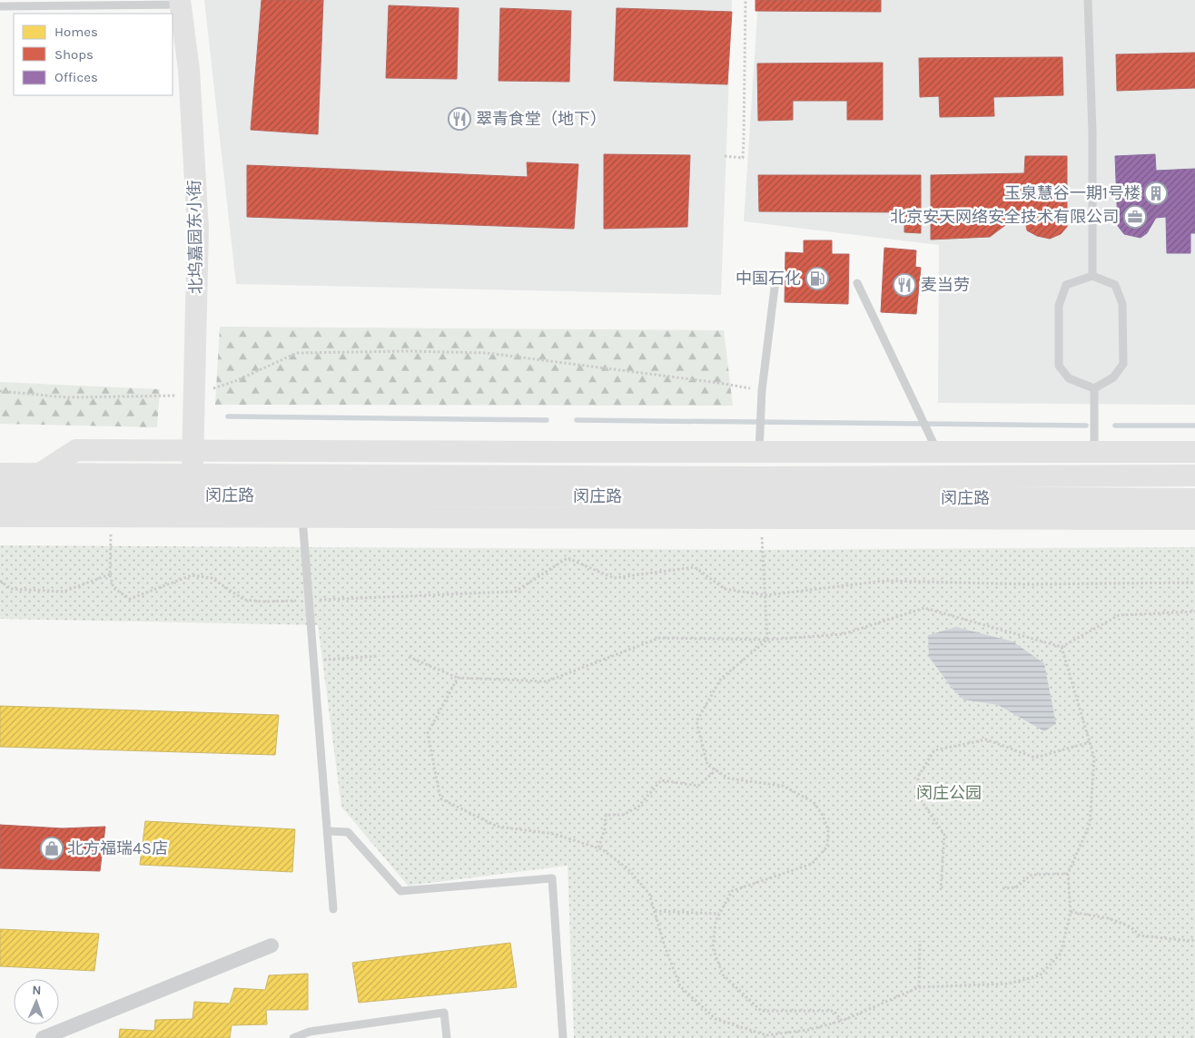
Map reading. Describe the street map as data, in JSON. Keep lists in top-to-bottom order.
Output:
{
  "streets": {
    "street": ["北坞嘉园东小街", "闵庄路"]
  },
  "crossings": [
    ["北坞嘉园东小街", "闵庄路"]
  ],
  "parks": ["闵庄公园"],
  "places": {
    "restaurant": ["翠青食堂（地下）", "麦当劳"],
    "building": ["玉泉慧谷一期1号楼"],
    "office": ["北京安天网络安全技术有限公司"],
    "fuel station": ["中国石化"],
    "shop": ["北方福瑞4S店"]
  },
  "legend": ["Homes", "Shops", "Offices"],
  "north": "top"
}
